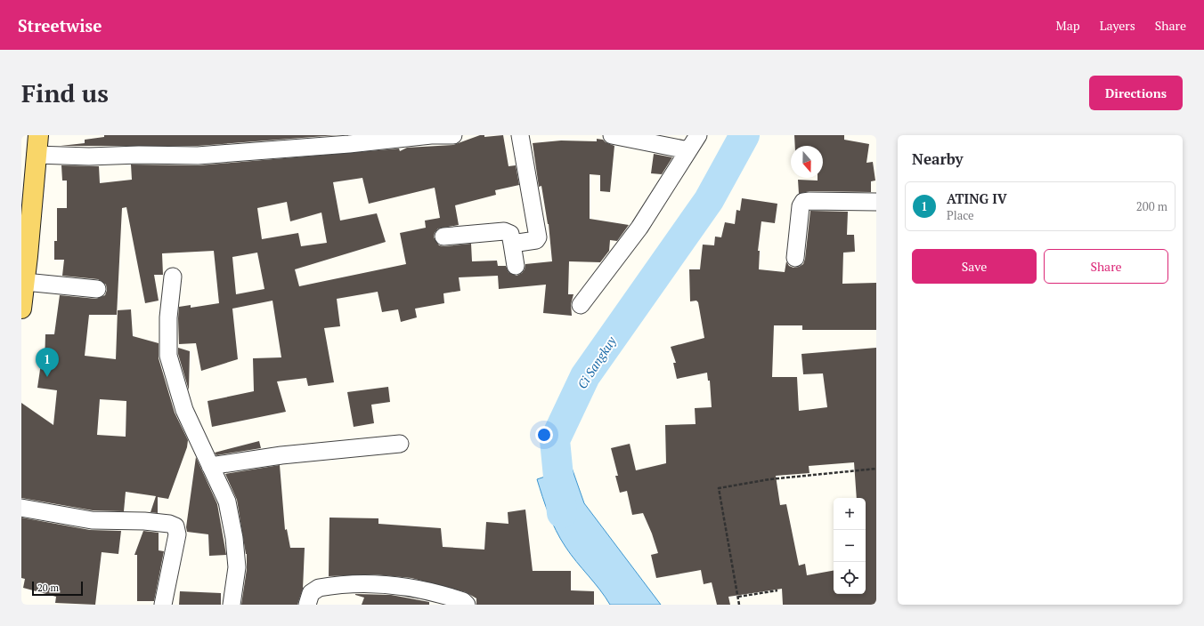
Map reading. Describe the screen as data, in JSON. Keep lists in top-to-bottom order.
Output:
{
  "water": ["Ci Sangkuy"],
  "scale_bar": "20 m",
  "north": "bottom",
  "page": {
    "header": "Streetwise",
    "nav": ["Map", "Layers", "Share"],
    "buttons": [
      "Directions",
      ["Save", "Share"]
    ],
    "title": "Find us",
    "heading": "Nearby",
    "list": [
      {
        "mark": "1",
        "name": "ATING IV",
        "note": "Place",
        "value": "200 m"
      }
    ],
    "pins": "1",
    "map_buttons": ["+", "−"],
    "scale": "20 m"
  }
}
